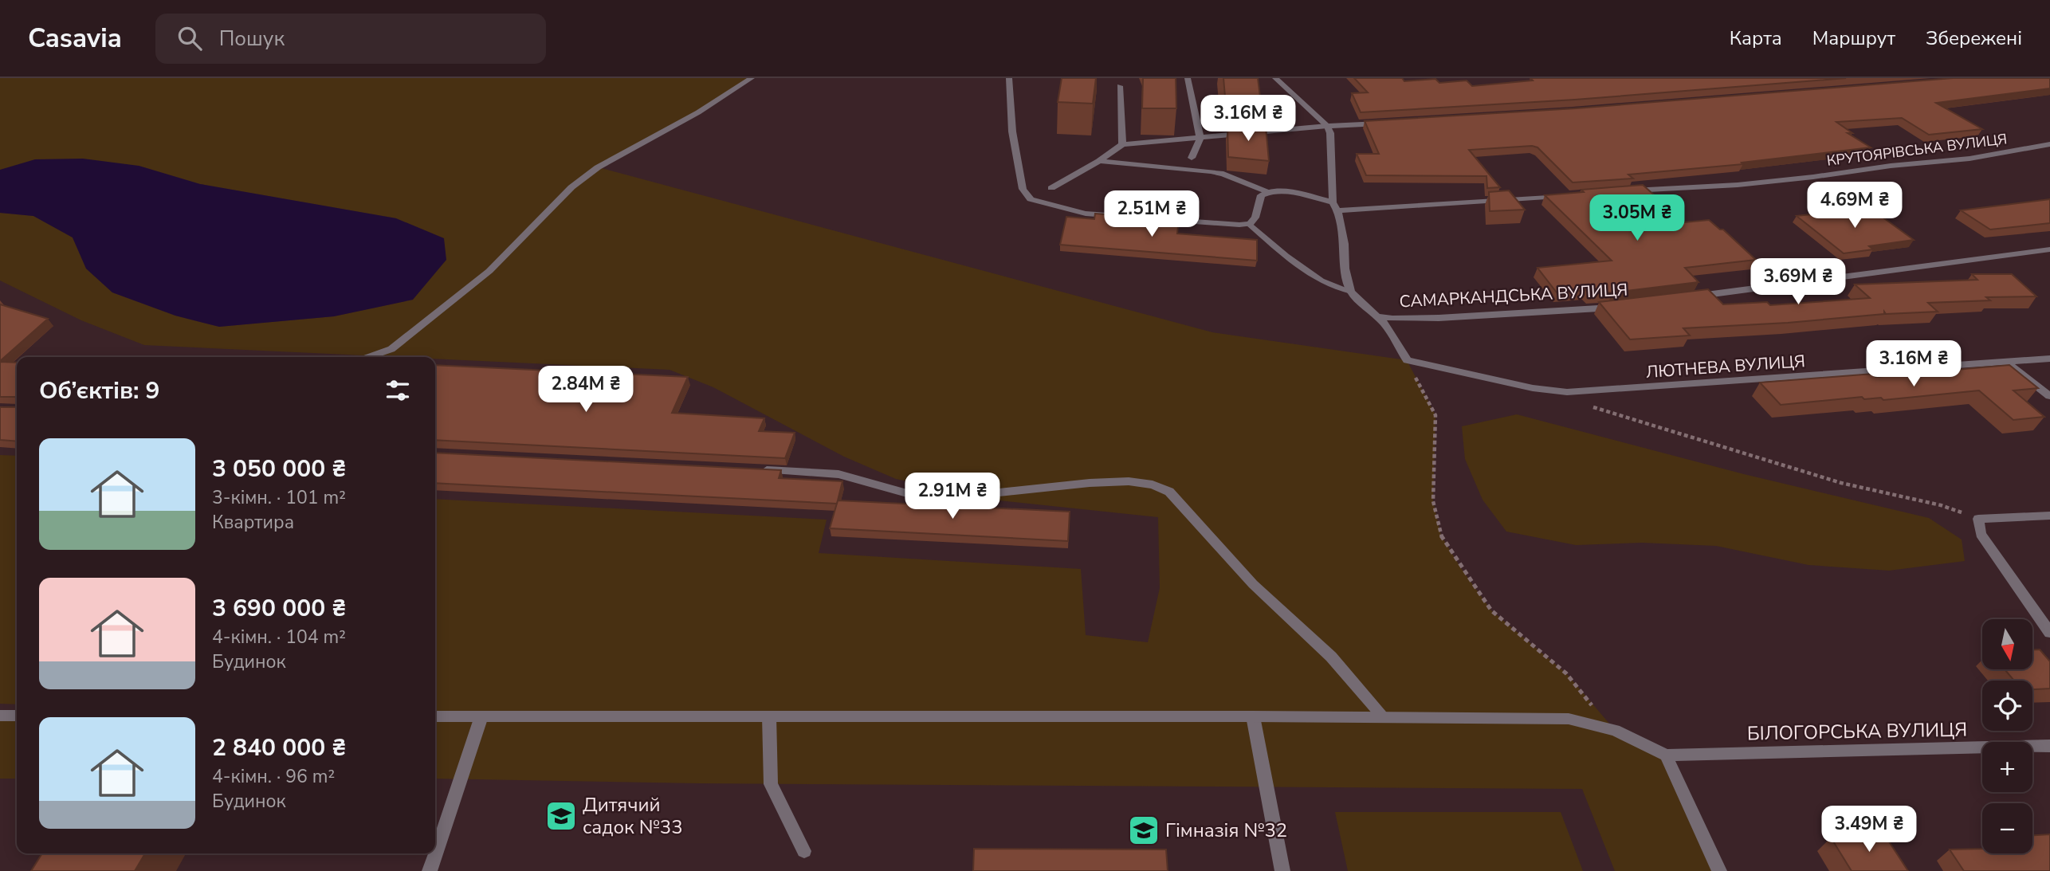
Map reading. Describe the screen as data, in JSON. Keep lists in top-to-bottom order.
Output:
{
  "streets": {
    "street": [
      "КРУТОЯРІВСЬКА ВУЛИЦЯ",
      "САМАРКАНДСЬКА ВУЛИЦЯ",
      "ЛЮТНЕВА ВУЛИЦЯ",
      "БІЛОГОРСЬКА ВУЛИЦЯ"
    ]
  },
  "places": {
    "school or university": ["Дитячий садок №33", "Гімназія №32"]
  },
  "north": "bottom",
  "page": {
    "header": "Casavia",
    "search": "Пошук",
    "nav": ["Карта", "Маршрут", "Збережені"],
    "price": [
      "3.16M ₴",
      "4.69M ₴",
      "2.51M ₴",
      "3.05M ₴",
      "3.69M ₴",
      "3.16M ₴",
      "2.84M ₴",
      "2.91M ₴",
      "3.49M ₴"
    ],
    "heading": "Об’єктів: 9",
    "list": [
      {
        "name": "3 050 000 ₴",
        "note": "3-кімн. · 101 m² · Квартира"
      },
      {
        "name": "3 690 000 ₴",
        "note": "4-кімн. · 104 m² · Будинок"
      },
      {
        "name": "2 840 000 ₴",
        "note": "4-кімн. · 96 m² · Будинок"
      }
    ],
    "map_buttons": ["+", "−"]
  }
}
